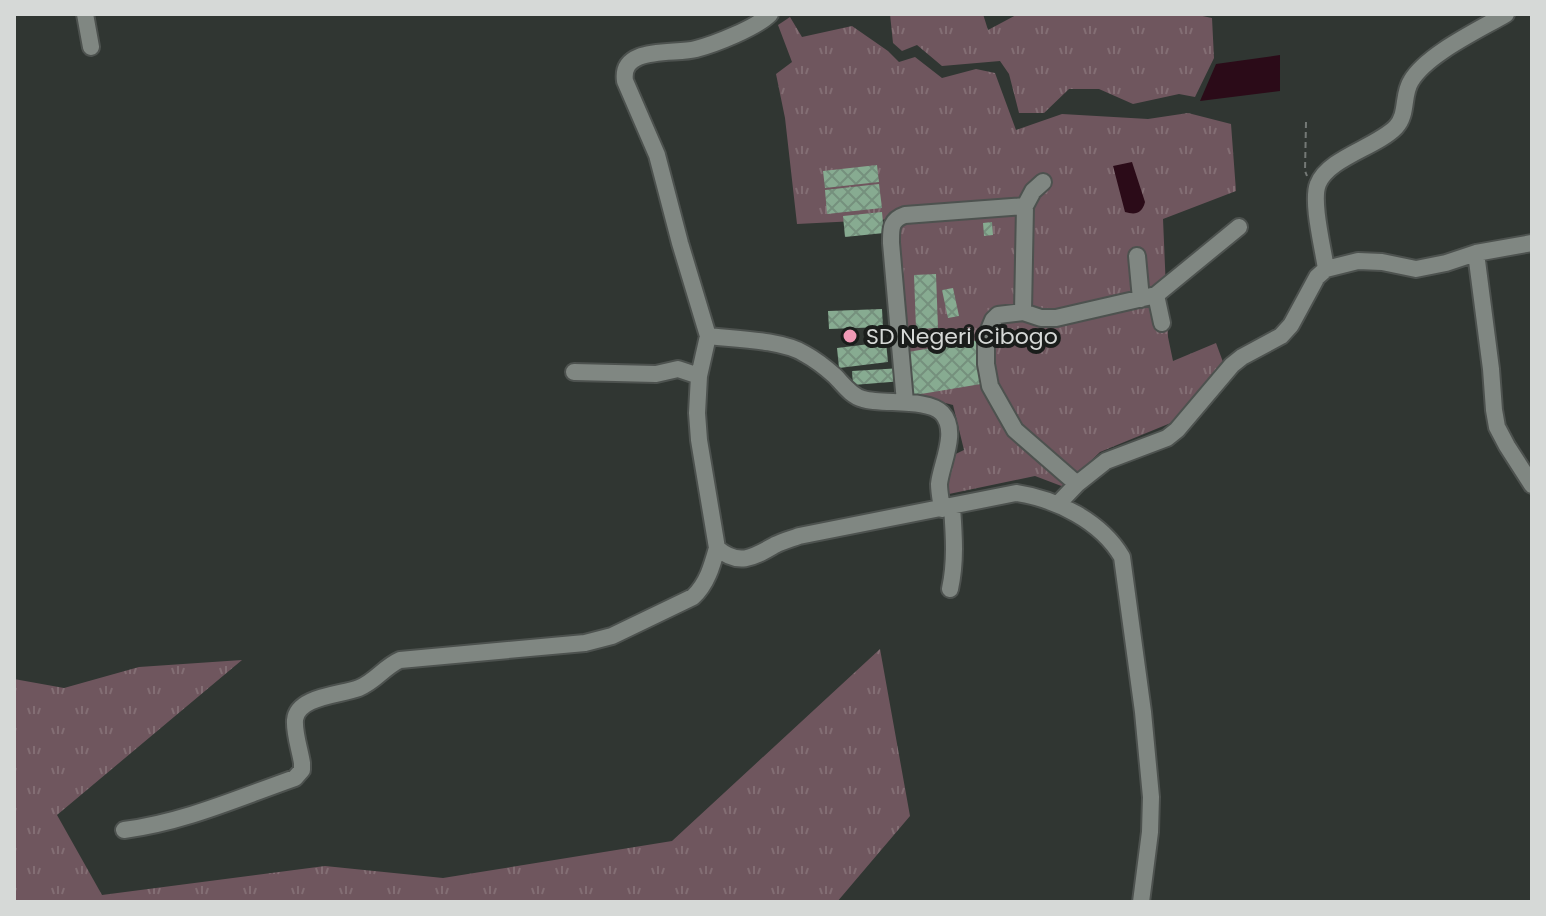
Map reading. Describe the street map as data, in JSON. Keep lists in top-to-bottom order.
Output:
{
  "places": ["SD Negeri Cibogo"]
}
